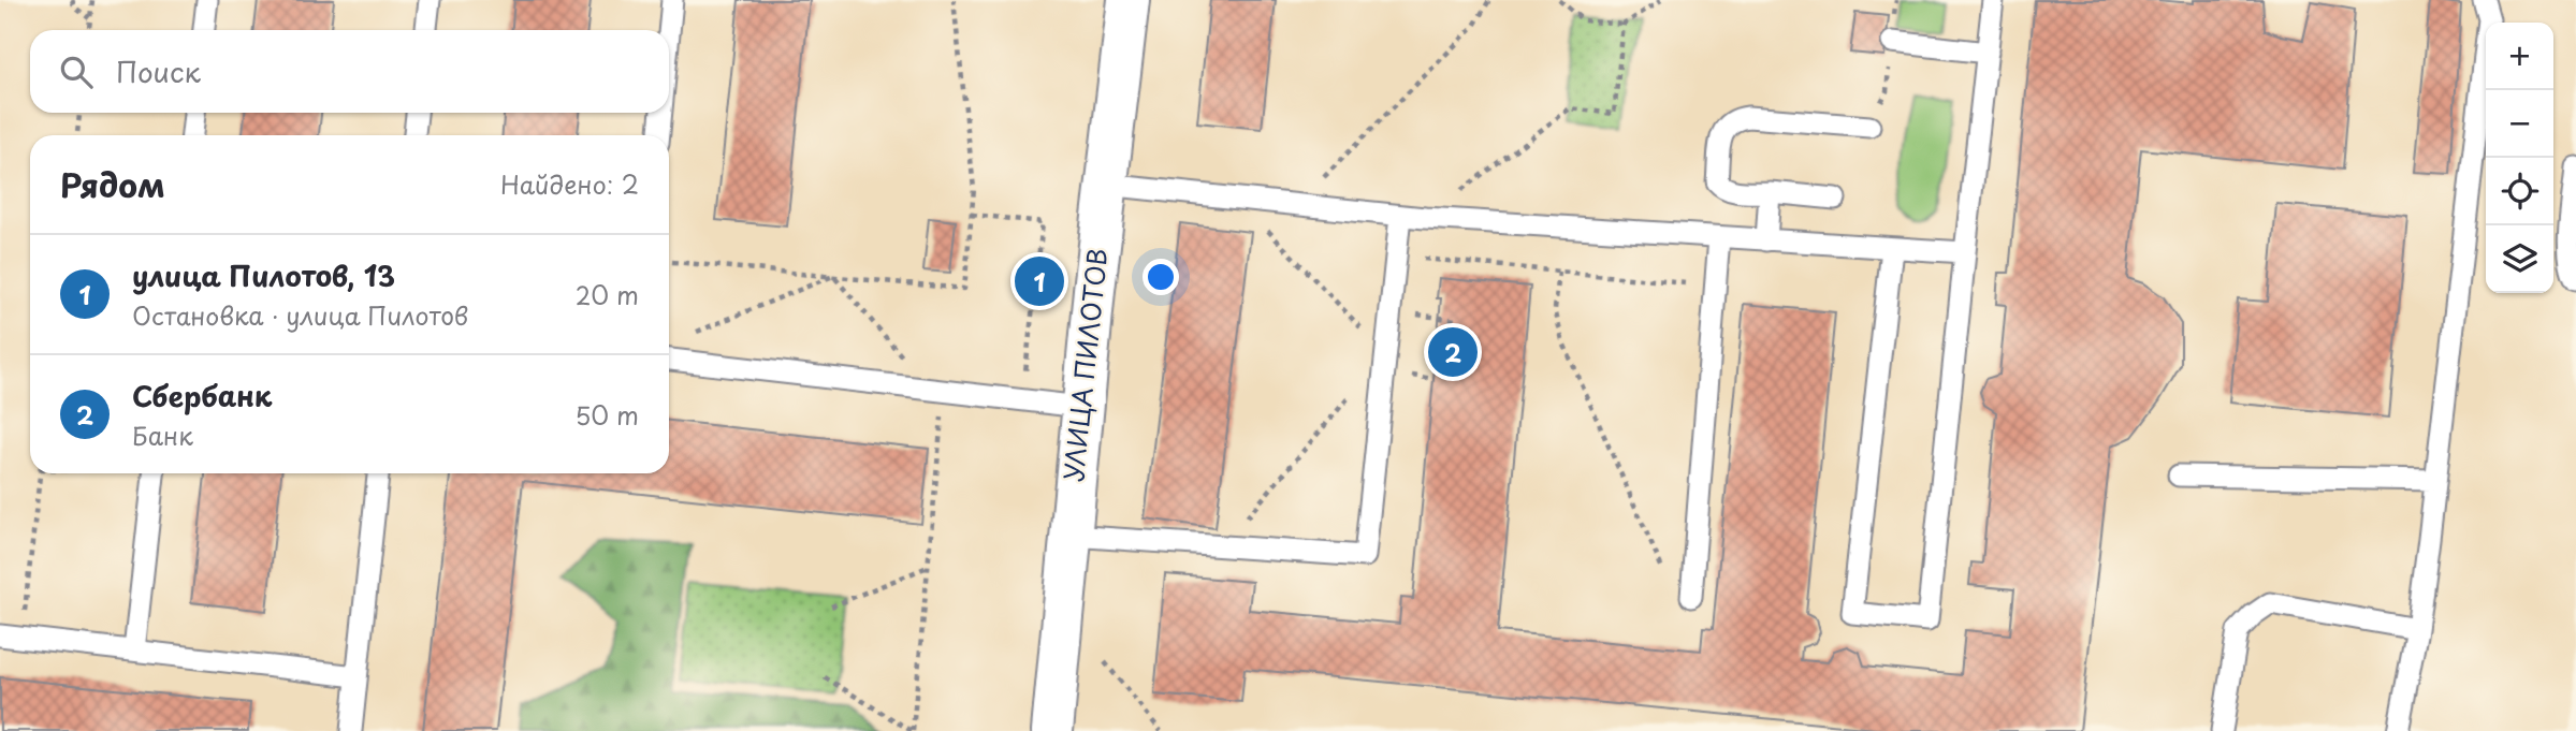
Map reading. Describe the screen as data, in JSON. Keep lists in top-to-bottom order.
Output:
{
  "streets": {
    "street": ["УЛИЦА ПИЛОТОВ"]
  },
  "page": {
    "map_buttons": ["+", "−"],
    "search": "Поиск",
    "heading": ["Рядом", "Найдено: 2"],
    "list": [
      {
        "mark": "1",
        "name": "улица Пилотов, 13",
        "note": "Остановка · улица Пилотов",
        "value": "20 m"
      },
      {
        "mark": "2",
        "name": "Сбербанк",
        "note": "Банк",
        "value": "50 m"
      }
    ],
    "pins": ["1", "2"]
  }
}
